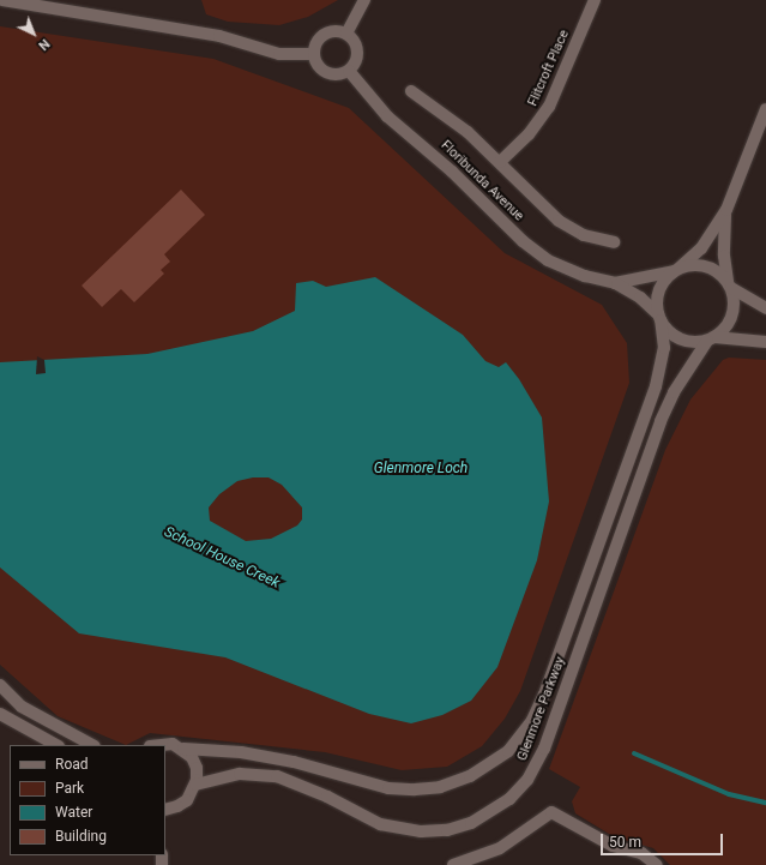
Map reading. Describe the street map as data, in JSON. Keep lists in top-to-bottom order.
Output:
{
  "streets": {
    "main road": ["Flitcroft Place", "Floribunda Avenue", "Glenmore Parkway"]
  },
  "crossings": [
    ["Floribunda Avenue", "Glenmore Parkway"]
  ],
  "water": ["Glenmore Loch", "School House Creek"],
  "legend": [
    "Road",
    "Park",
    "Water",
    "Building"
  ],
  "scale_bar": "50 m",
  "north": "bottom right"
}
